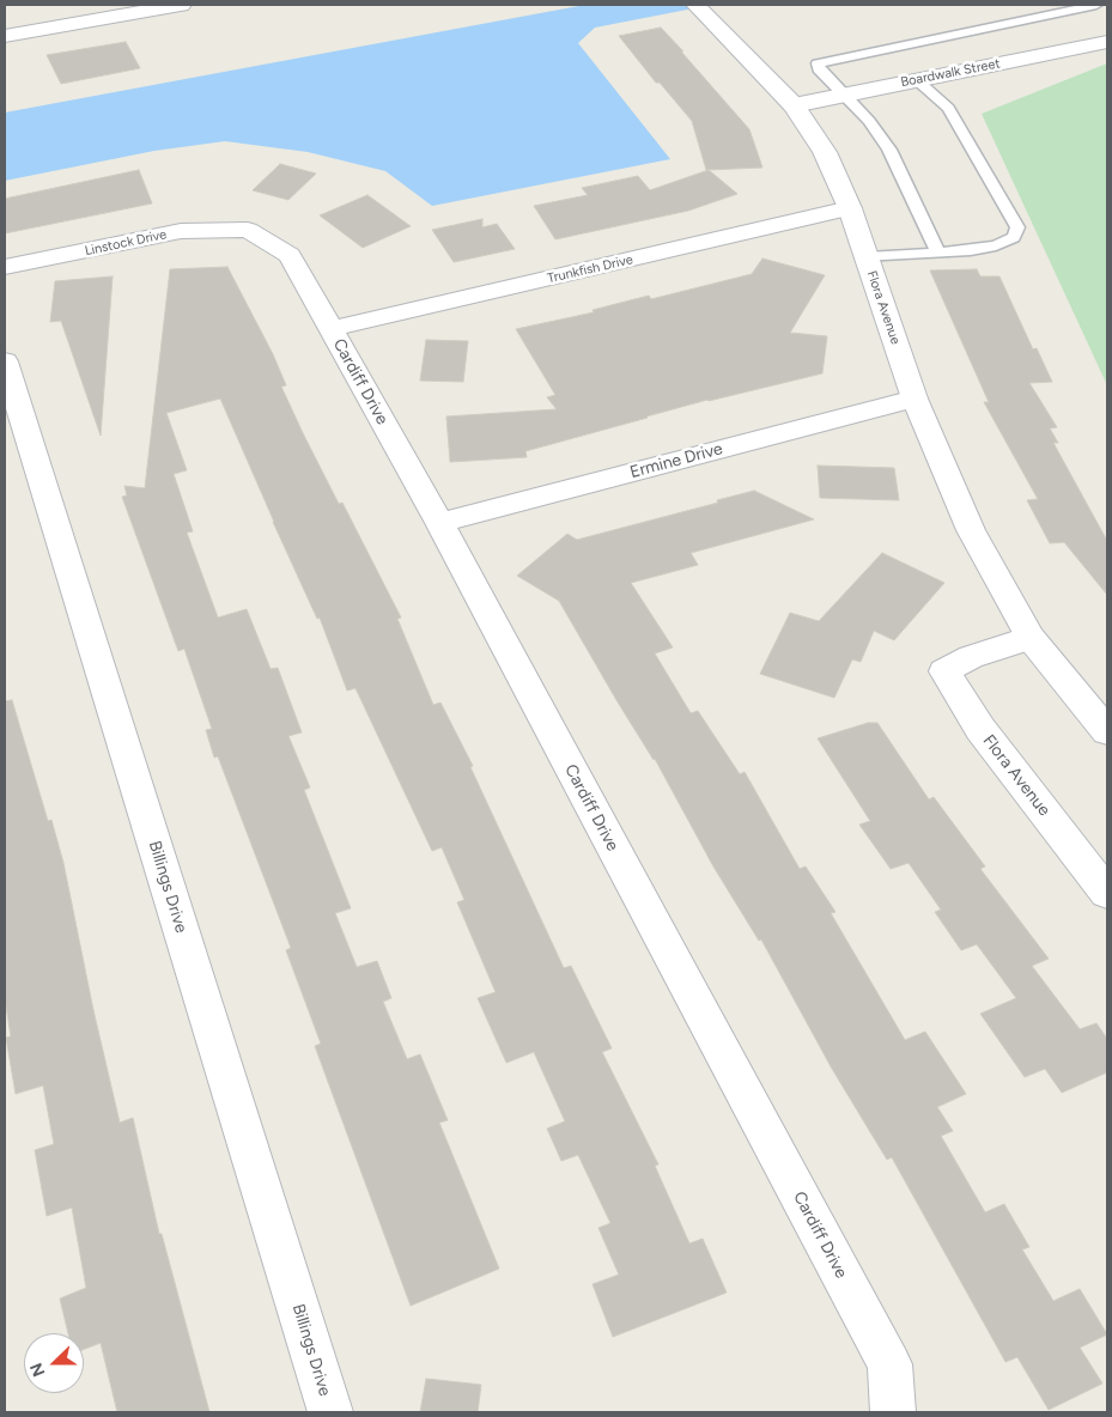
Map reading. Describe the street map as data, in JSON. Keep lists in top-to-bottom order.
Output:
{
  "streets": {
    "street": [
      "Boardwalk Street",
      "Linstock Drive",
      "Trunkfish Drive",
      "Flora Avenue",
      "Cardiff Drive",
      "Ermine Drive",
      "Billings Drive"
    ]
  },
  "crossings": [
    ["Boardwalk Street", "Flora Avenue"],
    ["Linstock Drive", "Cardiff Drive"],
    ["Trunkfish Drive", "Flora Avenue"],
    ["Trunkfish Drive", "Cardiff Drive"],
    ["Flora Avenue", "Ermine Drive"],
    ["Cardiff Drive", "Ermine Drive"]
  ],
  "north": "left"
}
